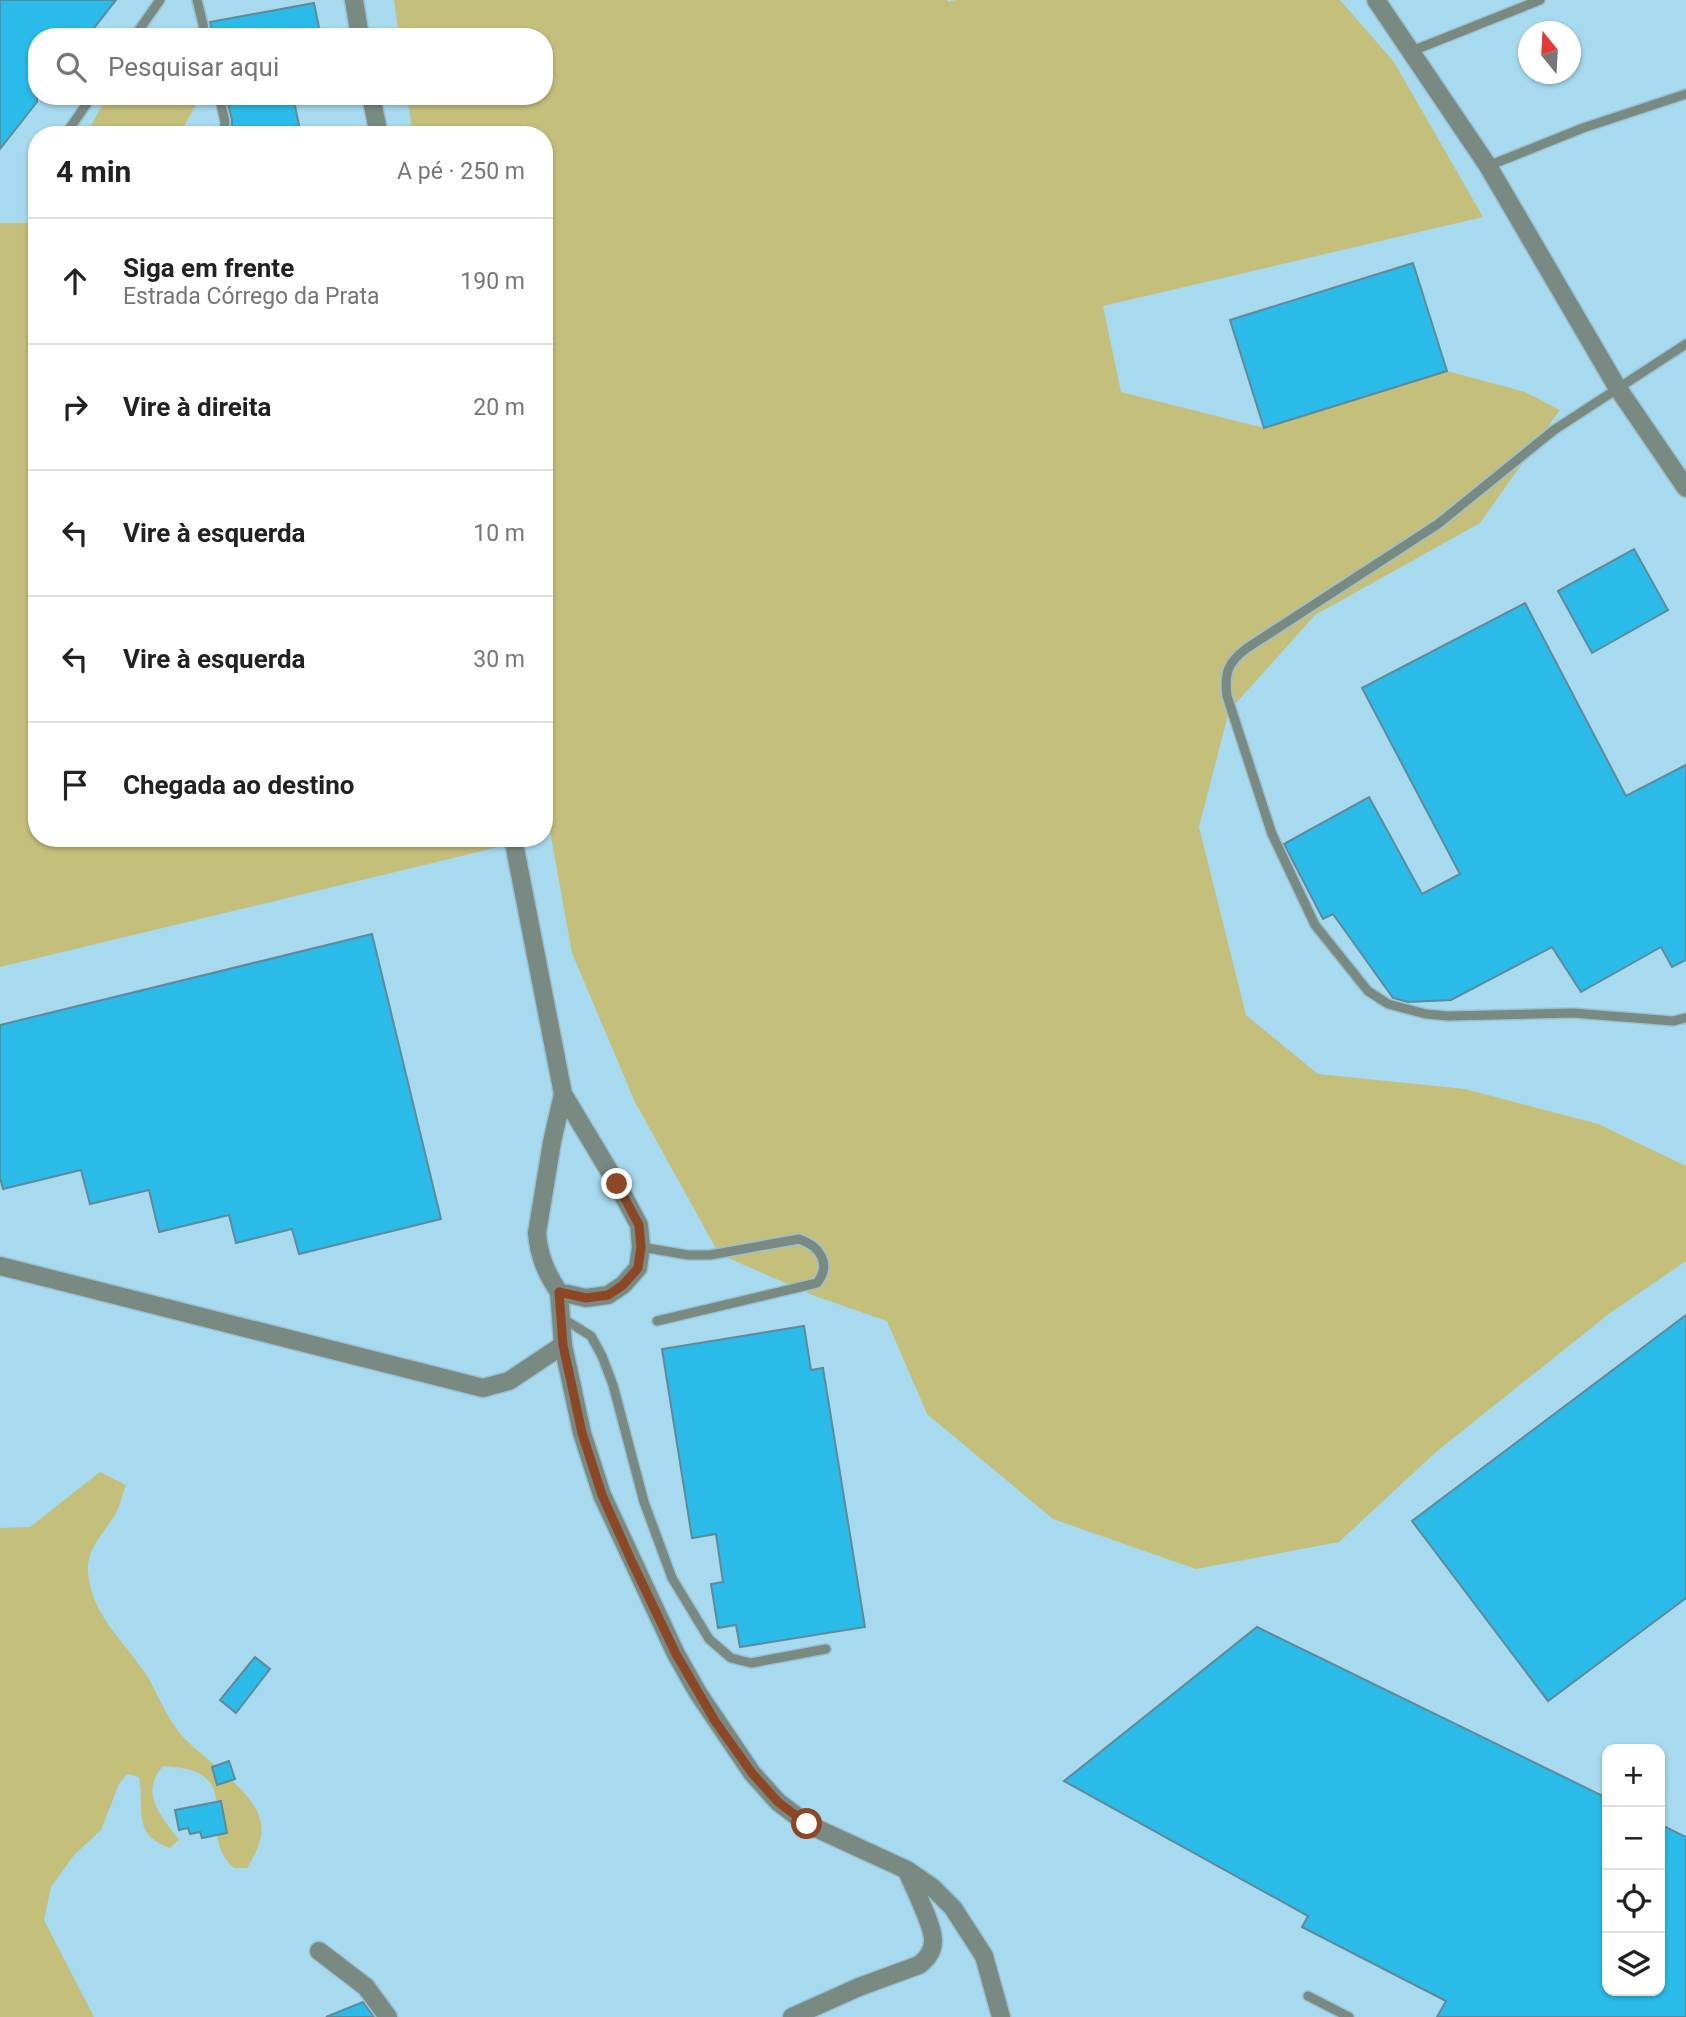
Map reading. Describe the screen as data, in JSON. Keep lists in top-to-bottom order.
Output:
{
  "north": "top",
  "page": {
    "search": "Pesquisar aqui",
    "heading": ["4 min", "A pé · 250 m"],
    "list": [
      ["Siga em frente", "Estrada Córrego da Prata", "190 m"],
      ["Vire à direita", "20 m"],
      ["Vire à esquerda", "10 m"],
      ["Vire à esquerda", "30 m"],
      "Chegada ao destino"
    ],
    "map_buttons": ["+", "−"]
  }
}
